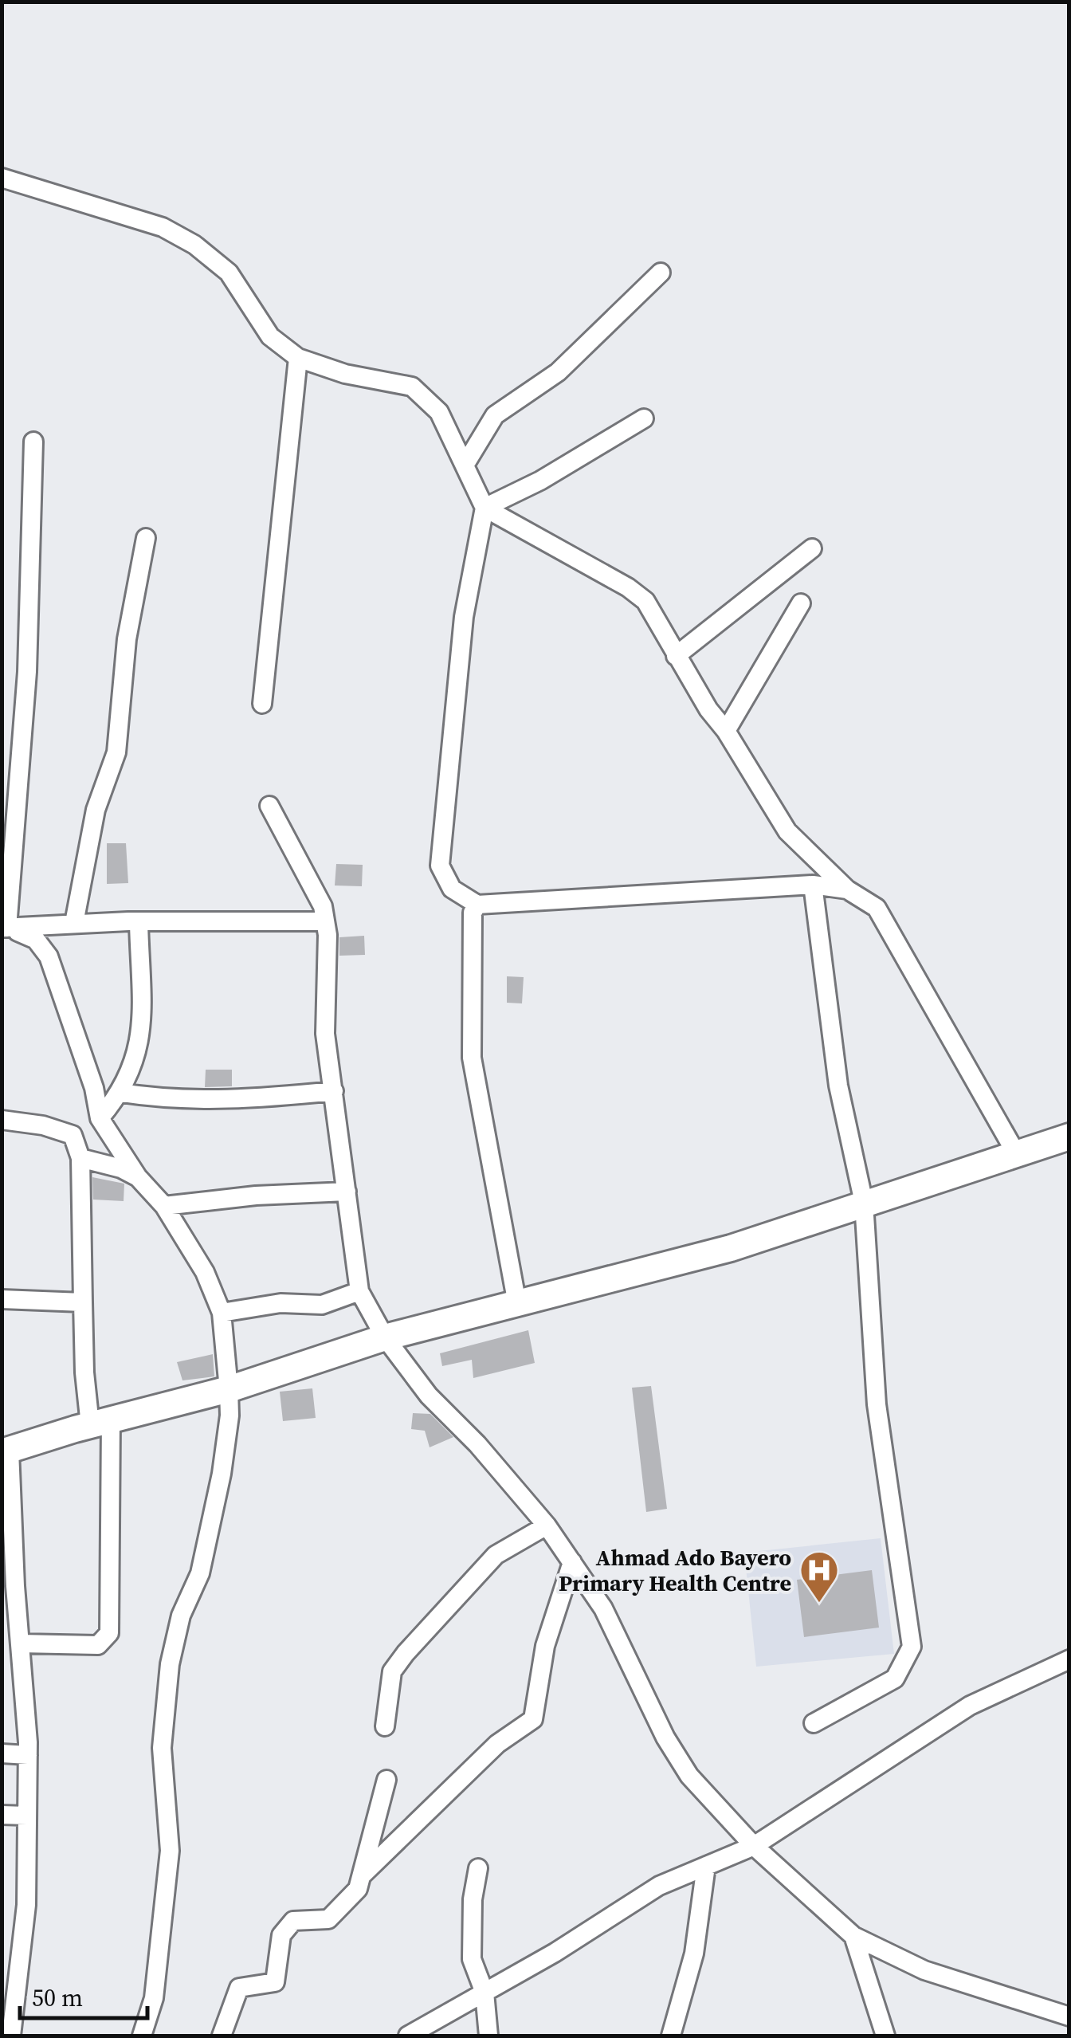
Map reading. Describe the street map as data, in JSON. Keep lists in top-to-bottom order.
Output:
{
  "places": {
    "hospital": ["Ahmad Ado Bayero Primary Health Centre"]
  },
  "scale_bar": "50 m"
}
